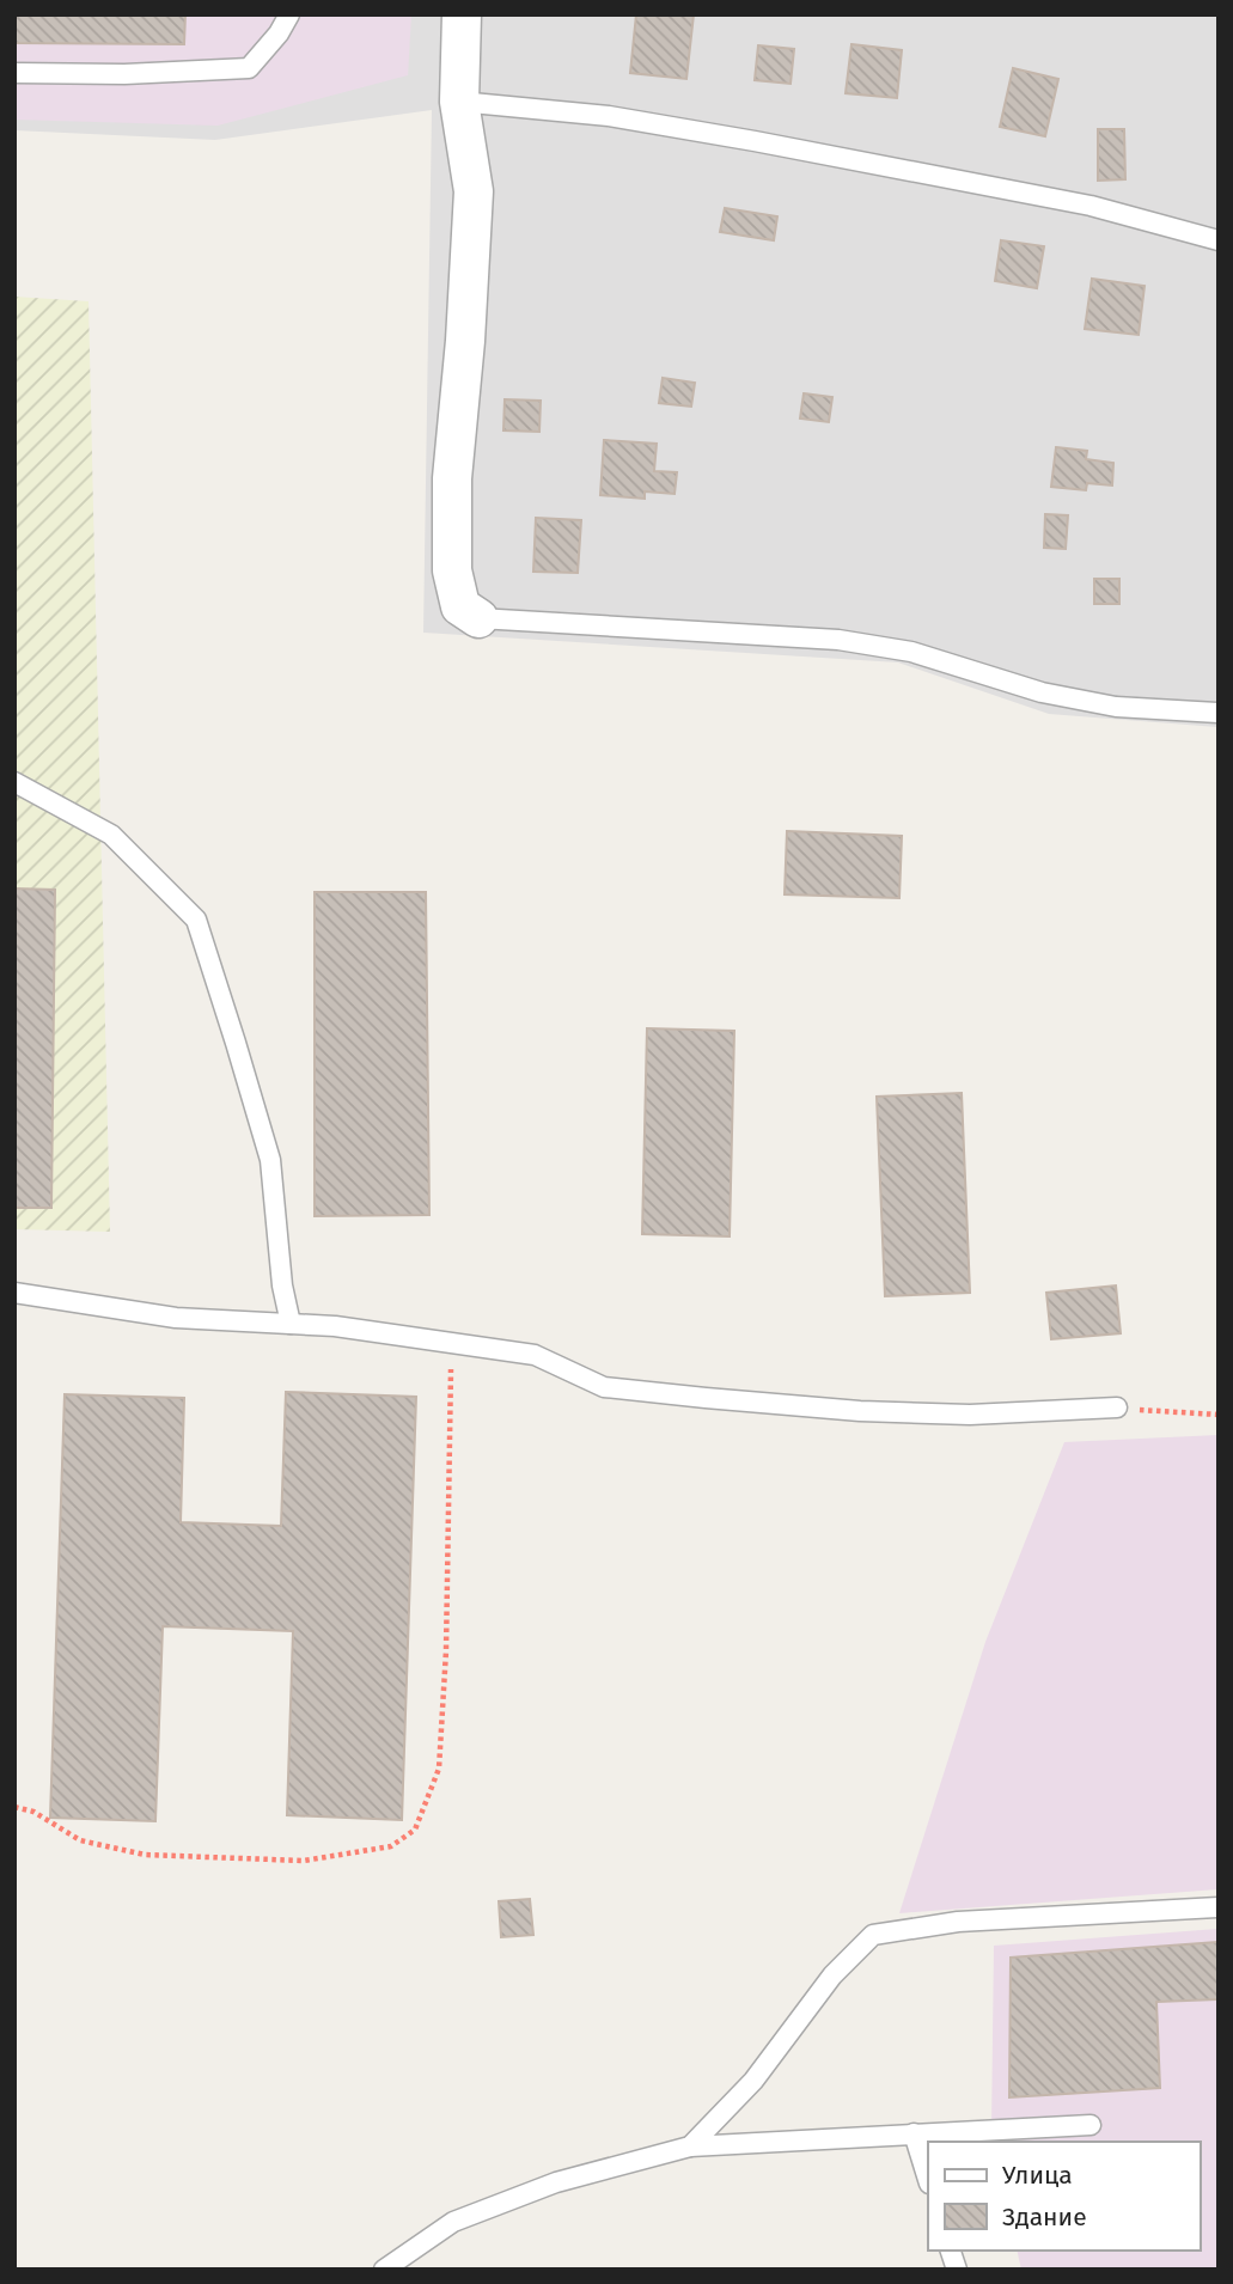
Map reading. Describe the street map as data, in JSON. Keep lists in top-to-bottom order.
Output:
{
  "legend": ["Улица", "Здание"]
}
